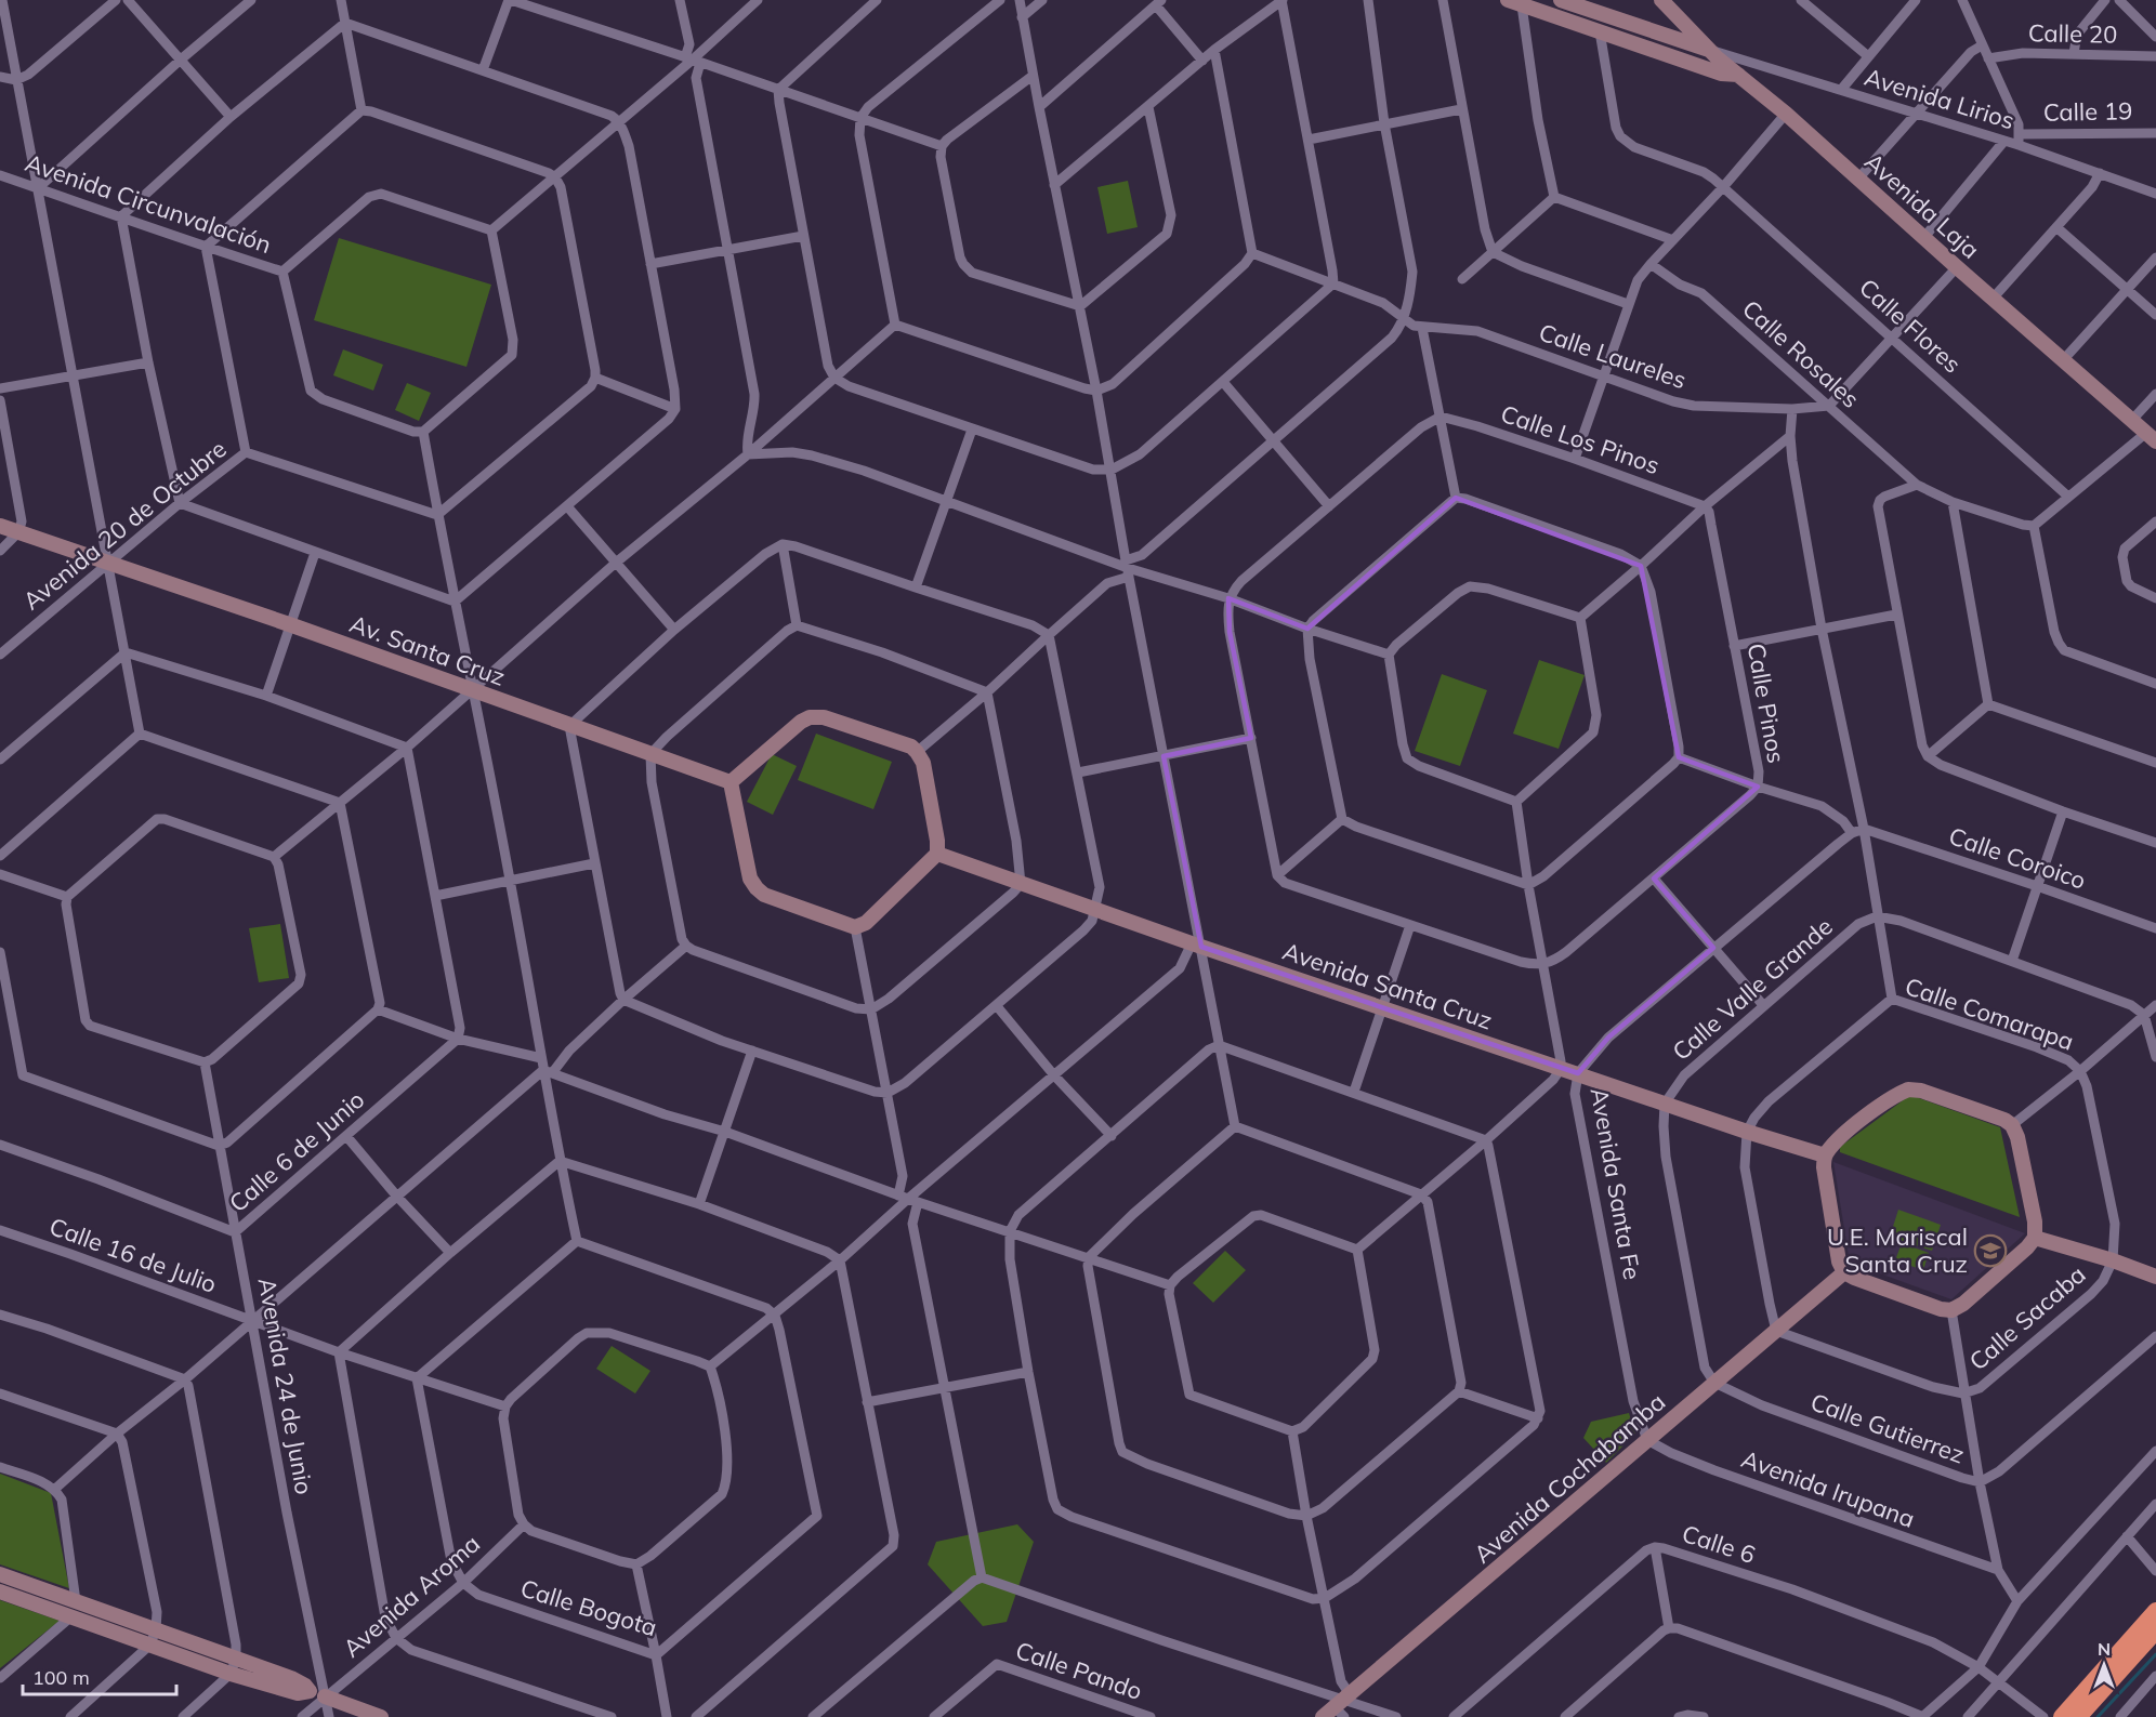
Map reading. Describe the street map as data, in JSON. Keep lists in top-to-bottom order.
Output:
{
  "streets": {
    "street": [
      "Calle 20",
      "Avenida Lirios",
      "Calle 19",
      "Avenida Circunvalación",
      "Avenida Laja",
      "Calle Flores",
      "Calle Rosales",
      "Calle Laureles",
      "Calle Los Pinos",
      "Avenida 20 de Octubre",
      "Av. Santa Cruz",
      "Calle Pinos",
      "Calle Coroico",
      "Avenida Santa Cruz",
      "Calle Valle Grande",
      "Calle Comarapa",
      "Calle 6 de Junio",
      "Avenida Santa Fe",
      "Calle 16 de Julio",
      "Calle Sacaba",
      "Avenida 24 de Junio",
      "Calle Gutierrez",
      "Avenida Cochabamba",
      "Avenida Irupana",
      "Calle 6",
      "Avenida Aroma",
      "Calle Bogota",
      "Calle Pando"
    ]
  },
  "crossings": [
    ["Avenida Lirios", "Avenida Laja"],
    ["Calle Rosales", "Calle Laureles"],
    ["Calle Los Pinos", "Calle Pinos"],
    ["Avenida 20 de Octubre", "Av. Santa Cruz"],
    ["Av. Santa Cruz", "Avenida Santa Cruz"],
    ["Calle Coroico", "Avenida Santa Fe"],
    ["Avenida Santa Cruz", "Calle Valle Grande"],
    ["Avenida Santa Cruz", "Calle Comarapa"],
    ["Avenida Santa Cruz", "Avenida Santa Fe"],
    ["Avenida Santa Cruz", "Avenida Cochabamba"],
    ["Calle Comarapa", "Calle Sacaba"],
    ["Calle 6 de Junio", "Avenida 24 de Junio"],
    ["Avenida Santa Fe", "Avenida Cochabamba"],
    ["Avenida Santa Fe", "Avenida Irupana"],
    ["Calle 16 de Julio", "Avenida 24 de Junio"],
    ["Calle 16 de Julio", "Avenida Aroma"],
    ["Calle Sacaba", "Avenida Cochabamba"],
    ["Avenida 24 de Junio", "Avenida Aroma"],
    ["Calle Gutierrez", "Avenida Cochabamba"],
    ["Avenida Cochabamba", "Avenida Irupana"],
    ["Avenida Aroma", "Calle Bogota"]
  ],
  "places": {
    "school or university": ["U.E. Mariscal Santa Cruz"]
  },
  "scale_bar": "100 m",
  "north": "top"
}
